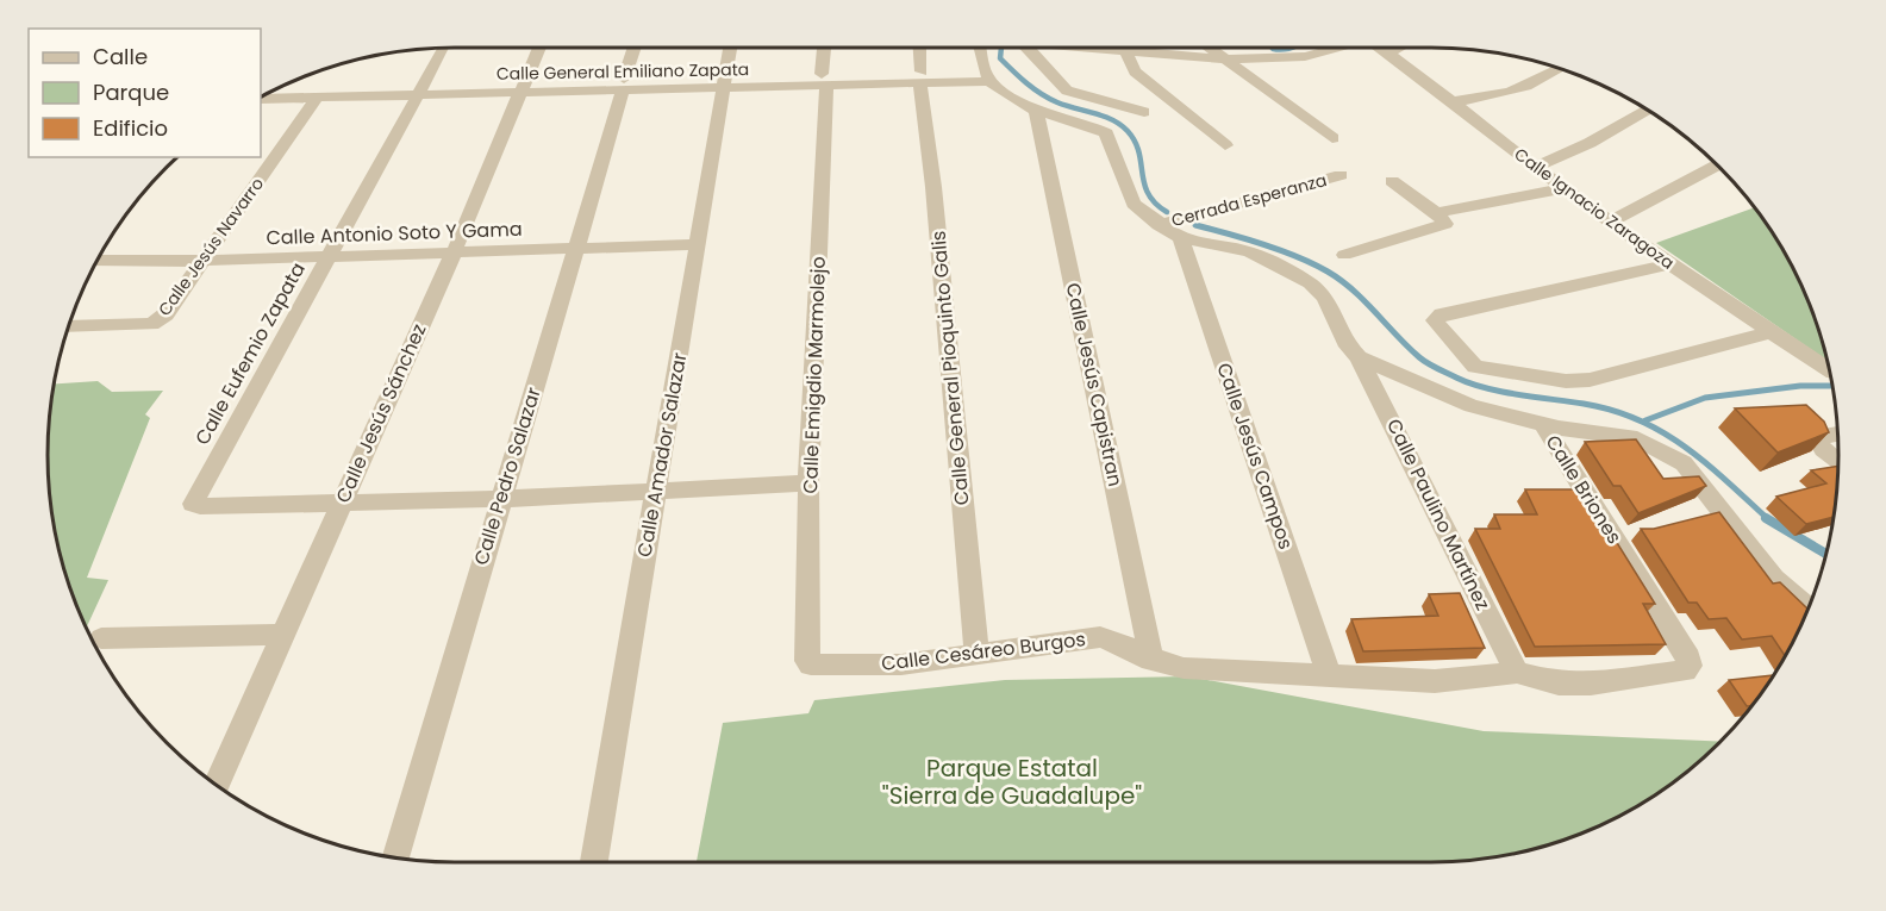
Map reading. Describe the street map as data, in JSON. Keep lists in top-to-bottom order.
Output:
{
  "streets": {
    "street": [
      "Calle General Emiliano Zapata",
      "Cerrada Esperanza",
      "Calle Ignacio Zaragoza",
      "Calle Antonio Soto Y Gama",
      "Calle Jesús Navarro",
      "Calle Eufemio Zapata",
      "Calle General Pioquinto Galis",
      "Calle Emigdio Marmolejo",
      "Calle Jesús Capistran",
      "Calle Jesús Sánchez",
      "Calle Amador Salazar",
      "Calle Jesús Campos",
      "Calle Pedro Salazar",
      "Calle Briones",
      "Calle Paulino Martínez",
      "Calle Cesáreo Burgos"
    ]
  },
  "crossings": [
    ["Calle General Emiliano Zapata", "Calle Jesús Navarro"],
    ["Calle General Emiliano Zapata", "Calle Eufemio Zapata"],
    ["Calle General Emiliano Zapata", "Calle General Pioquinto Galis"],
    ["Calle General Emiliano Zapata", "Calle Emigdio Marmolejo"],
    ["Calle General Emiliano Zapata", "Calle Jesús Sánchez"],
    ["Calle General Emiliano Zapata", "Calle Amador Salazar"],
    ["Calle General Emiliano Zapata", "Calle Pedro Salazar"],
    ["Cerrada Esperanza", "Calle Paulino Martínez"],
    ["Calle Antonio Soto Y Gama", "Calle Jesús Navarro"],
    ["Calle Antonio Soto Y Gama", "Calle Eufemio Zapata"],
    ["Calle Antonio Soto Y Gama", "Calle Jesús Sánchez"],
    ["Calle Antonio Soto Y Gama", "Calle Amador Salazar"],
    ["Calle Antonio Soto Y Gama", "Calle Pedro Salazar"],
    ["Calle Eufemio Zapata", "Calle Jesús Sánchez"],
    ["Calle General Pioquinto Galis", "Calle Cesáreo Burgos"],
    ["Calle Emigdio Marmolejo", "Calle Cesáreo Burgos"],
    ["Calle Jesús Capistran", "Calle Paulino Martínez"],
    ["Calle Jesús Capistran", "Calle Cesáreo Burgos"],
    ["Calle Jesús Campos", "Calle Paulino Martínez"],
    ["Calle Jesús Campos", "Calle Cesáreo Burgos"],
    ["Calle Briones", "Calle Paulino Martínez"]
  ],
  "parks": ["Parque Estatal \"Sierra de Guadalupe\""],
  "legend": ["Calle", "Parque", "Edificio"]
}
